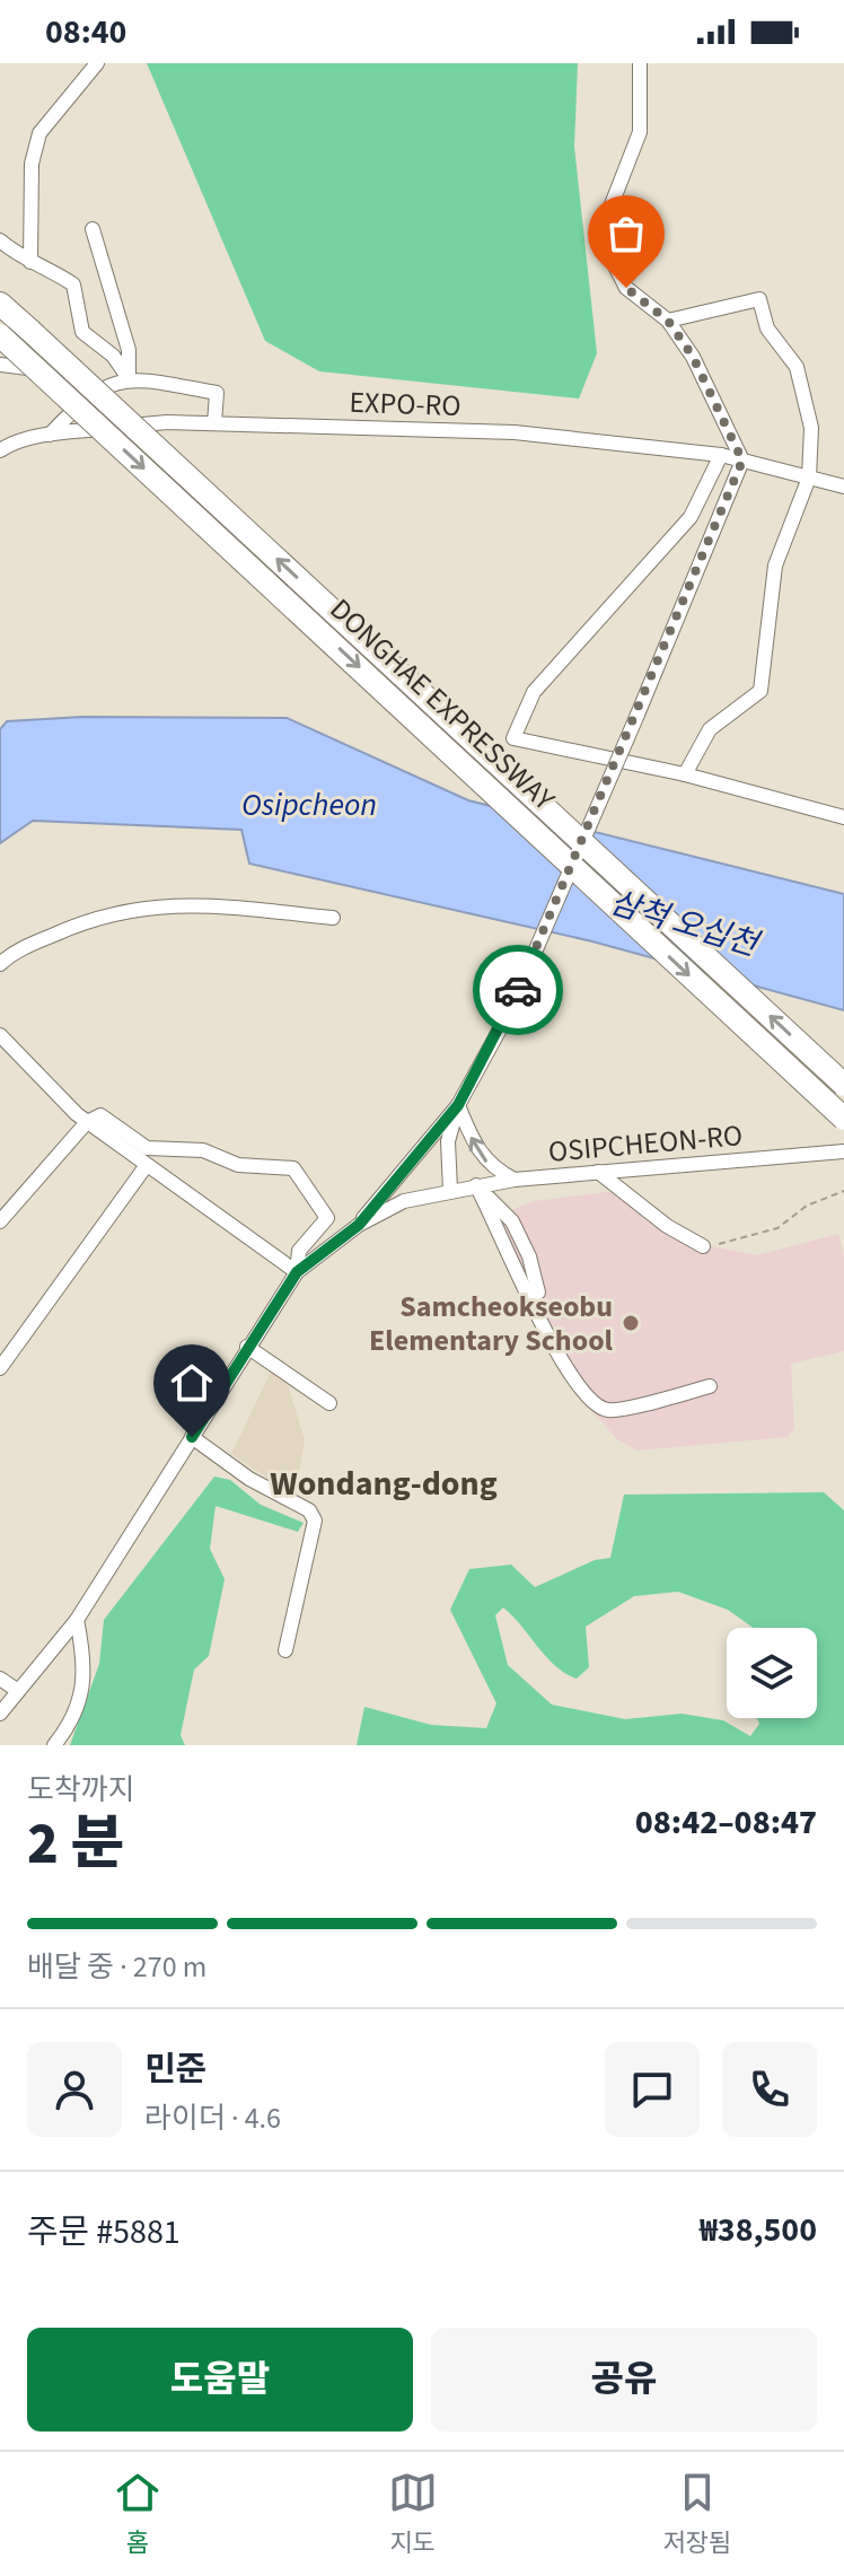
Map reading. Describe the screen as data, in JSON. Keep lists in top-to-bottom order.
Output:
{
  "streets": {
    "highway": ["DONGHAE EXPRESSWAY"],
    "street": ["EXPO-RO", "OSIPCHEON-RO"]
  },
  "districts": ["Wondang-dong"],
  "water": ["Osipcheon", "삼척 오십천"],
  "places": ["Samcheokseobu Elementary School"],
  "page": {
    "status": "08:40",
    "heading": ["2 분", "도착까지", "08:42–08:47"],
    "panel": [
      "민준",
      "라이더 · 4.6",
      "주문 #5881",
      "₩38,500"
    ],
    "bar": "배달 중 · 270 m",
    "buttons": ["도움말", "공유"],
    "tabs": ["홈", "지도", "저장됨"]
  }
}
